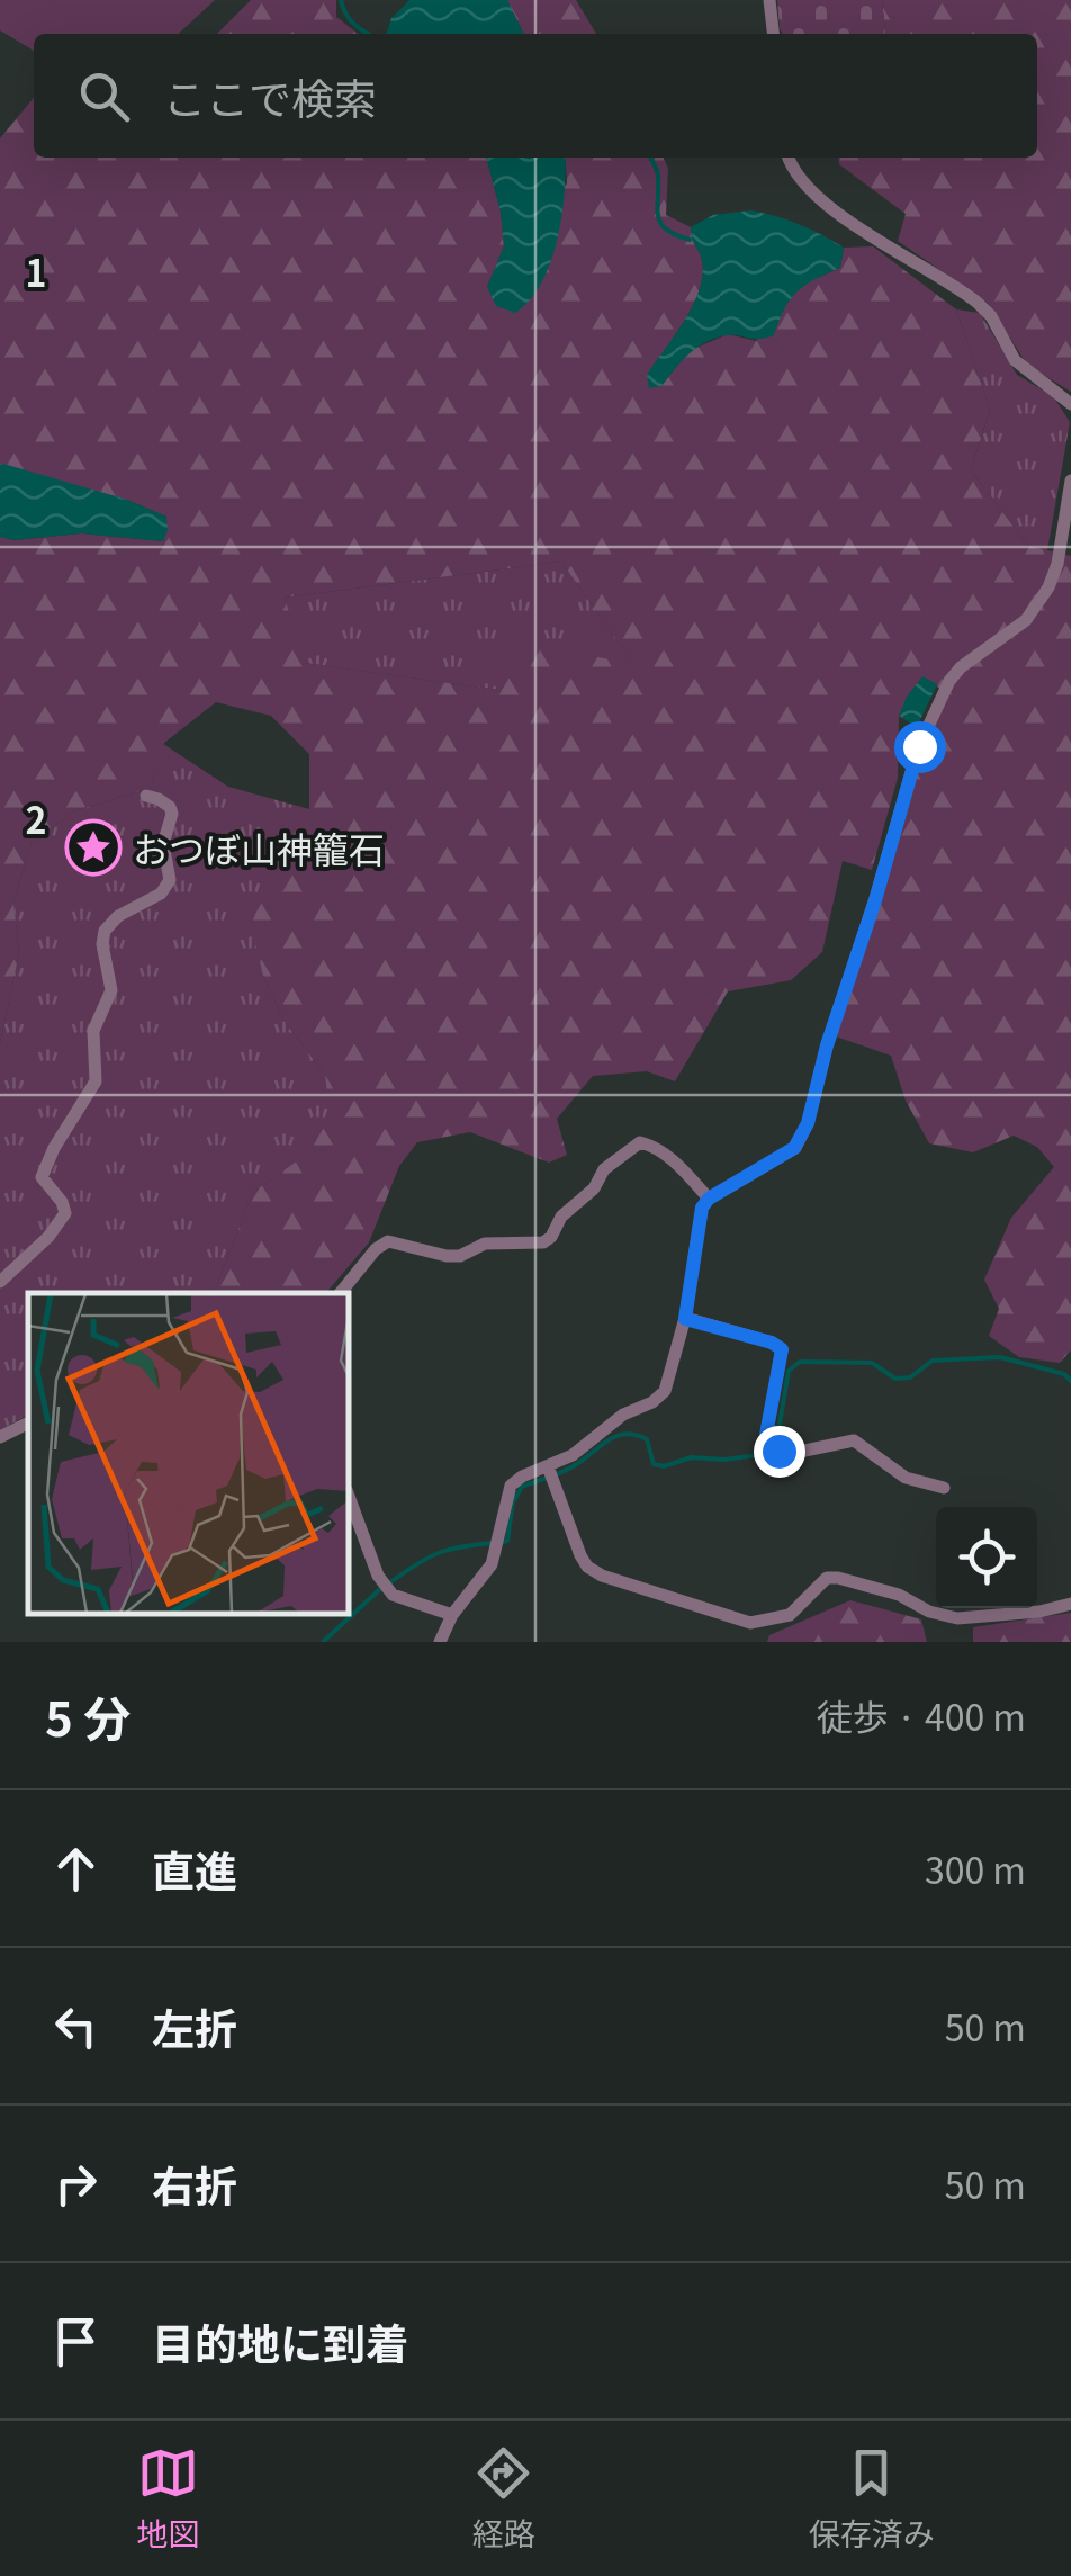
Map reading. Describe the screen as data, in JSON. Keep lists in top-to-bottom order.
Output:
{
  "places": {
    "place": ["おつぼ山神籠石"]
  },
  "page": {
    "search": "ここで検索",
    "heading": ["5 分", "徒歩 · 400 m"],
    "list": [
      ["直進", "300 m"],
      ["左折", "50 m"],
      ["右折", "50 m"],
      "目的地に到着"
    ],
    "nav": ["地図", "経路", "保存済み"]
  },
  "grid": {
    "rows": ["1", "2"]
  }
}
